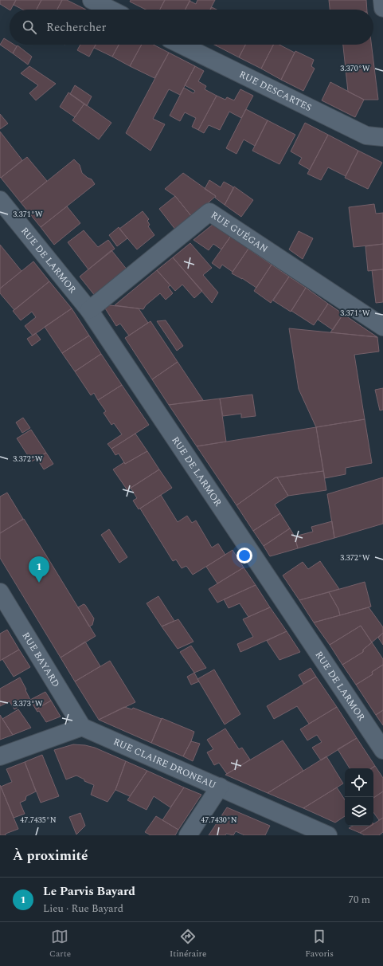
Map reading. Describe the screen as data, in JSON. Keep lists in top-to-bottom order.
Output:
{
  "streets": {
    "street": [
      "RUE DESCARTES",
      "RUE GUÉGAN",
      "RUE DE LARMOR",
      "RUE BAYARD",
      "RUE CLAIRE DRONEAU"
    ]
  },
  "crossings": [
    ["RUE GUÉGAN", "RUE DE LARMOR"],
    ["RUE BAYARD", "RUE CLAIRE DRONEAU"]
  ],
  "page": {
    "search": "Rechercher",
    "pins": "1",
    "heading": "À proximité",
    "list": [
      {
        "mark": "1",
        "name": "Le Parvis Bayard",
        "note": "Lieu · Rue Bayard",
        "value": "70 m"
      }
    ],
    "nav": ["Carte", "Itinéraire", "Favoris"]
  },
  "coordinates": [
    "3.370°W",
    "3.371°W",
    "3.372°W",
    "3.373°W",
    "47.7435°N",
    "47.7430°N"
  ]
}
